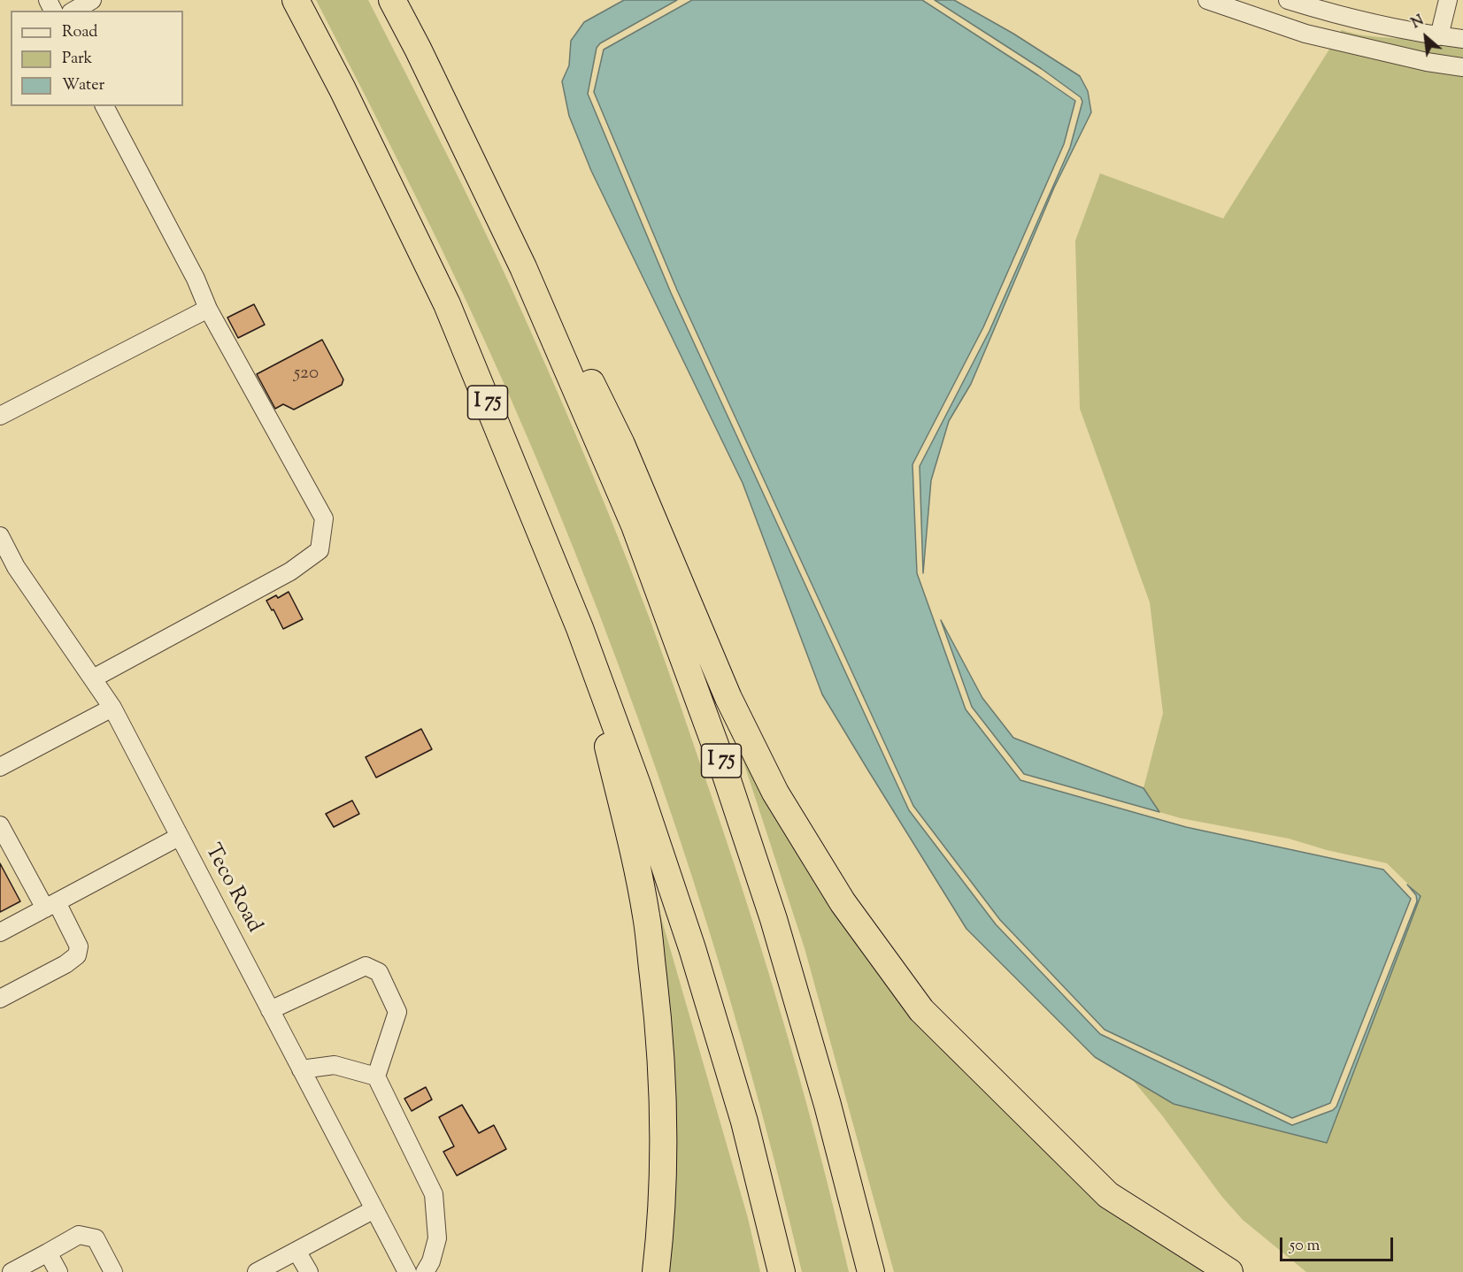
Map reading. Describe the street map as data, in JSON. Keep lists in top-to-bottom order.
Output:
{
  "streets": {
    "highway": ["I 75"],
    "street": ["Teco Road"]
  },
  "house_numbers": ["520"],
  "legend": ["Road", "Park", "Water"],
  "scale_bar": "50 m",
  "north": "top left"
}
